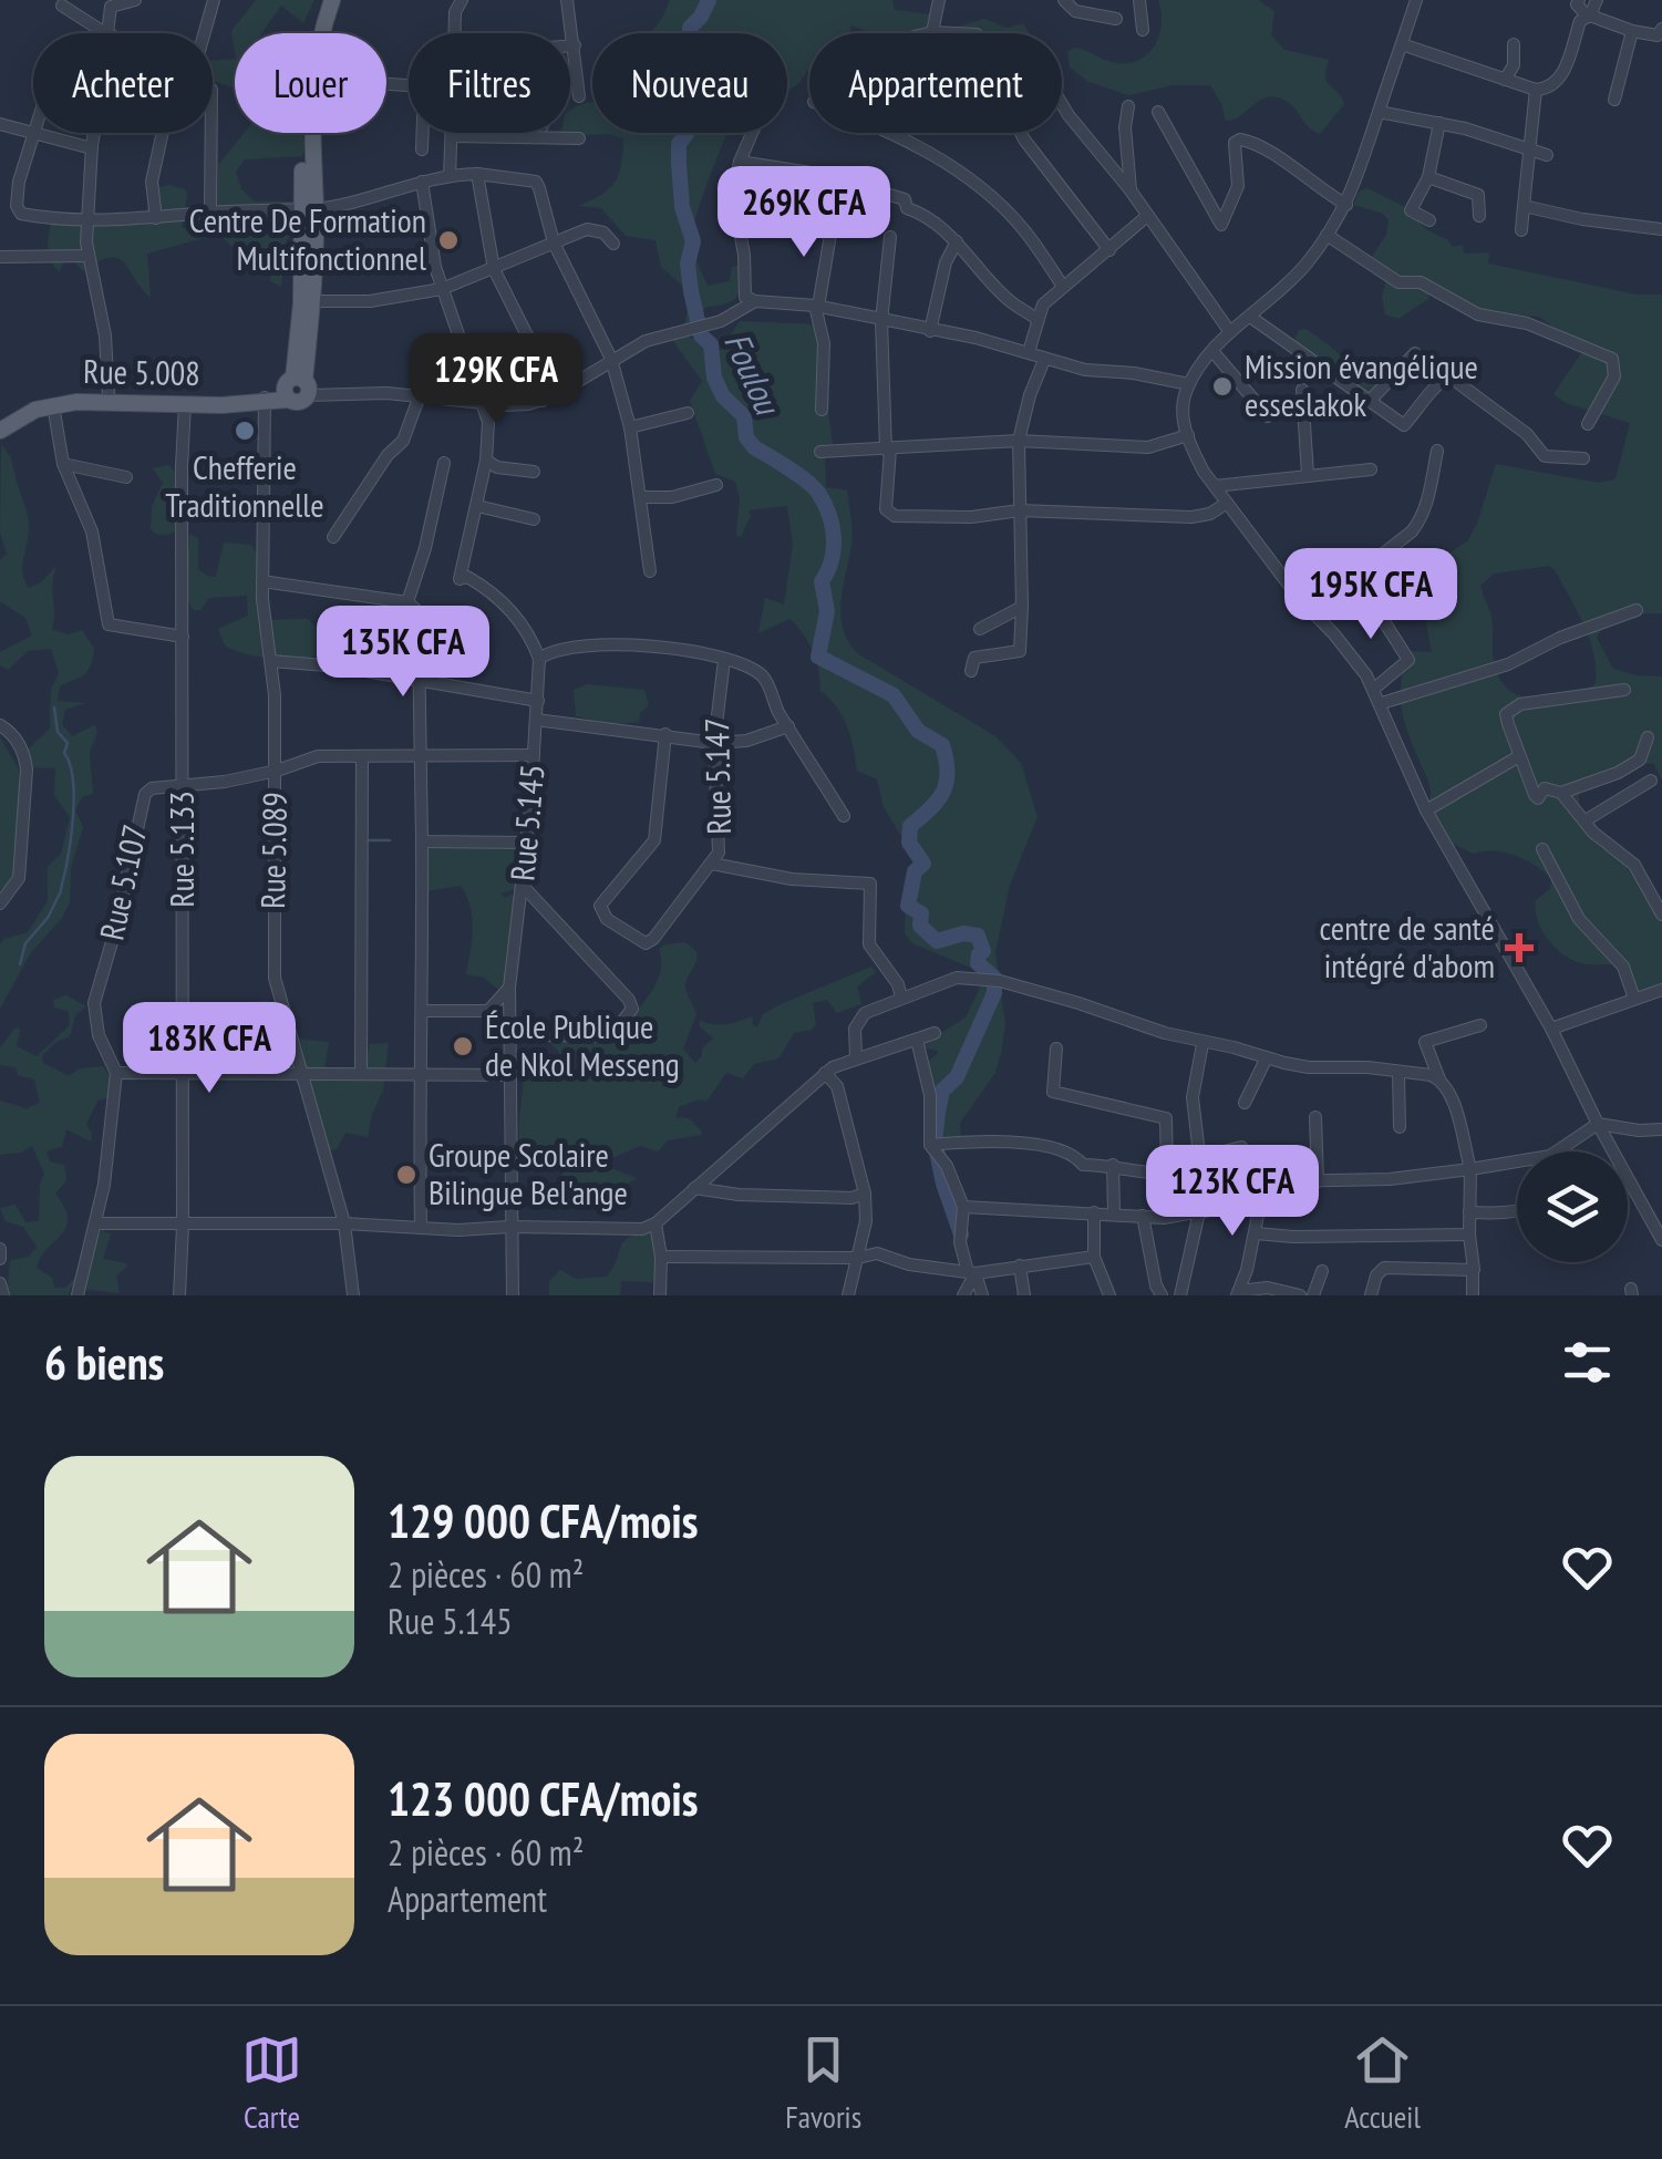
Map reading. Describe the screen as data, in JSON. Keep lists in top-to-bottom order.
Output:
{
  "streets": {
    "main road": ["Rue 5.008"],
    "street": [
      "Rue 5.147",
      "Rue 5.145",
      "Rue 5.133",
      "Rue 5.089",
      "Rue 5.107"
    ]
  },
  "crossings": [
    ["Rue 5.008", "Rue 5.133"],
    ["Rue 5.008", "Rue 5.089"],
    ["Rue 5.145", "Rue 5.107"],
    ["Rue 5.133", "Rue 5.107"],
    ["Rue 5.089", "Rue 5.107"]
  ],
  "water": ["Foulou"],
  "places": {
    "other": [
      "Centre De Formation Multifonctionnel",
      "Mission évangélique esseslakok",
      "Chefferie Traditionnelle",
      "École Publique de Nkol Messeng",
      "Groupe Scolaire Bilingue Bel'ange"
    ],
    "health": ["centre de santé intégré d'abom"]
  },
  "page": {
    "chip": [
      "Acheter",
      "Louer",
      "Filtres",
      "Nouveau",
      "Appartement"
    ],
    "price": [
      "269K CFA",
      "129K CFA",
      "195K CFA",
      "135K CFA",
      "183K CFA",
      "123K CFA"
    ],
    "heading": "6 biens",
    "list": [
      {
        "name": "129 000 CFA/mois",
        "note": "2 pièces · 60 m² · Rue 5.145"
      },
      {
        "name": "123 000 CFA/mois",
        "note": "2 pièces · 60 m² · Appartement"
      }
    ],
    "tabs": ["Carte", "Favoris", "Accueil"]
  }
}
